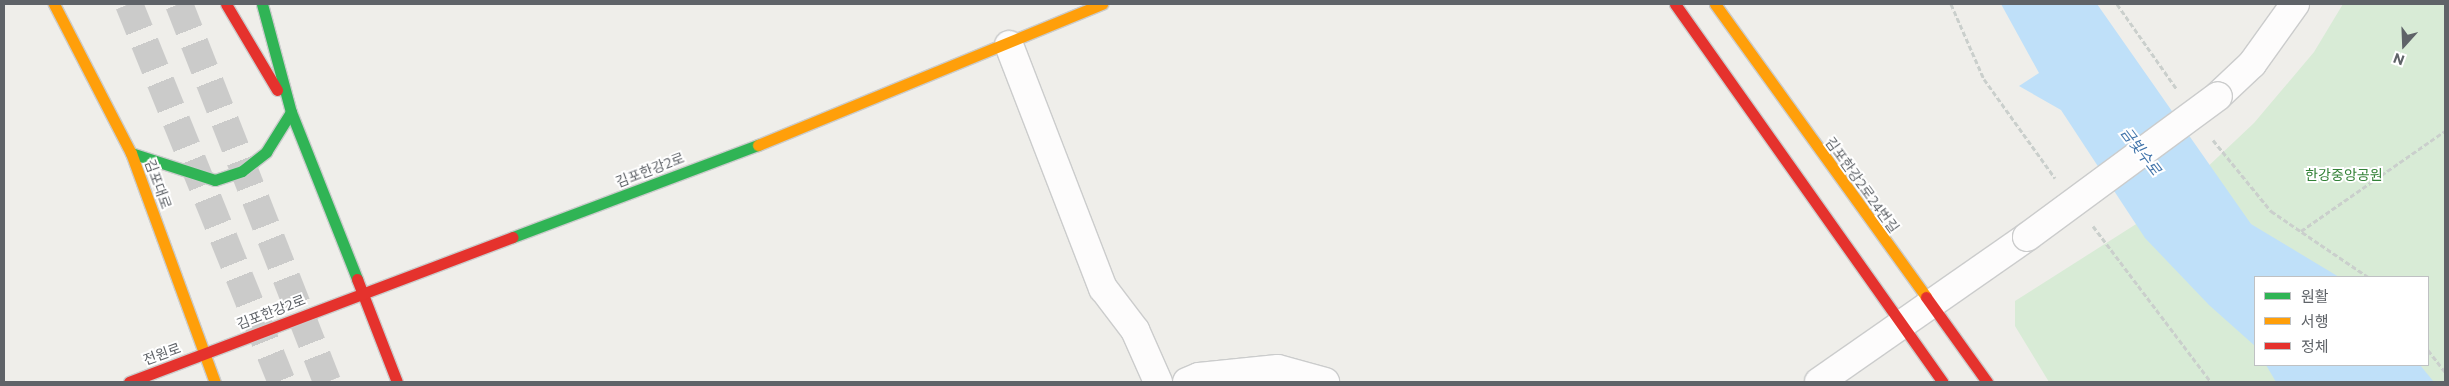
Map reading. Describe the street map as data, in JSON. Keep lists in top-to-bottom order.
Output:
{
  "streets": {
    "street": [
      "김포한강2로",
      "김포대로",
      "김포한강2로24번길",
      "전원로"
    ]
  },
  "crossings": [
    ["김포한강2로", "김포대로"],
    ["김포한강2로", "전원로"],
    ["김포대로", "전원로"]
  ],
  "water": ["금빛수로"],
  "parks": ["한강중앙공원"],
  "legend": ["원활", "서행", "정체"],
  "north": "bottom"
}
